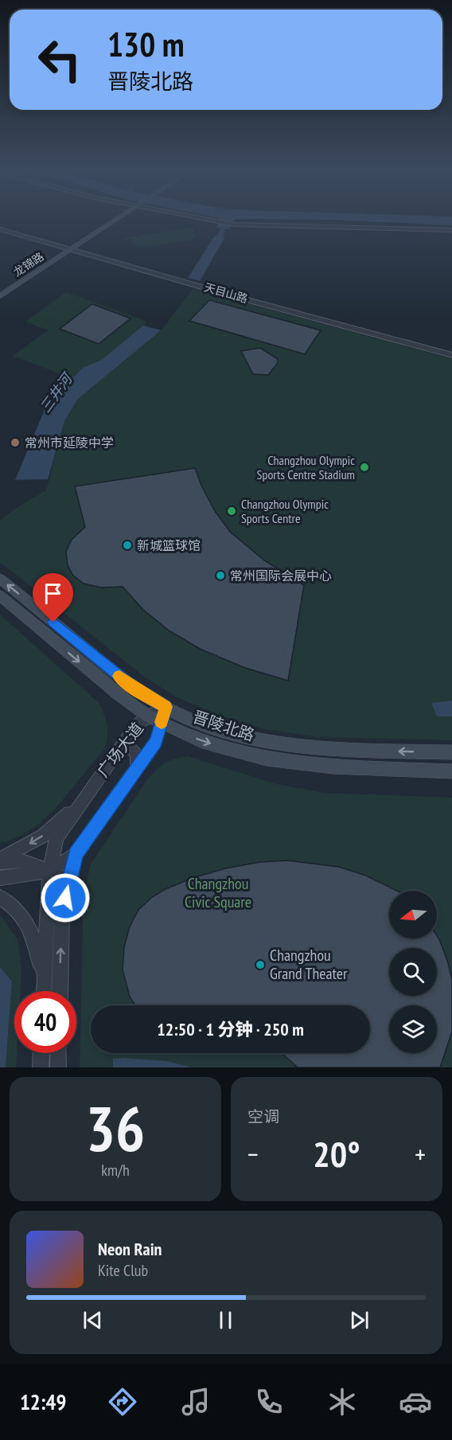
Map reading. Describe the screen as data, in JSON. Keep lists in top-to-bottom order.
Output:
{
  "streets": {
    "main road": ["龙锦路", "晋陵北路"],
    "street": ["天目山路", "广场大道"]
  },
  "crossings": [
    ["龙锦路", "天目山路"],
    ["晋陵北路", "广场大道"]
  ],
  "water": ["三井河"],
  "parks": ["Changzhou Civic Square"],
  "places": [
    "常州市延陵中学",
    "Changzhou Olympic Sports Centre Stadium",
    "Changzhou Olympic Sports Centre",
    "新城篮球馆",
    "常州国际会展中心",
    "Changzhou Grand Theater"
  ],
  "north": "left",
  "page": {
    "turn": ["130 m", "晋陵北路"],
    "limit": "40",
    "trip": "12:50 · 1 分钟 · 250 m",
    "tile": [
      ["36", "km/h"],
      "空调"
    ],
    "heat": ["−", "20°", "+"],
    "song": ["Neon Rain", "Kite Club"],
    "tabs": "12:49"
  }
}
